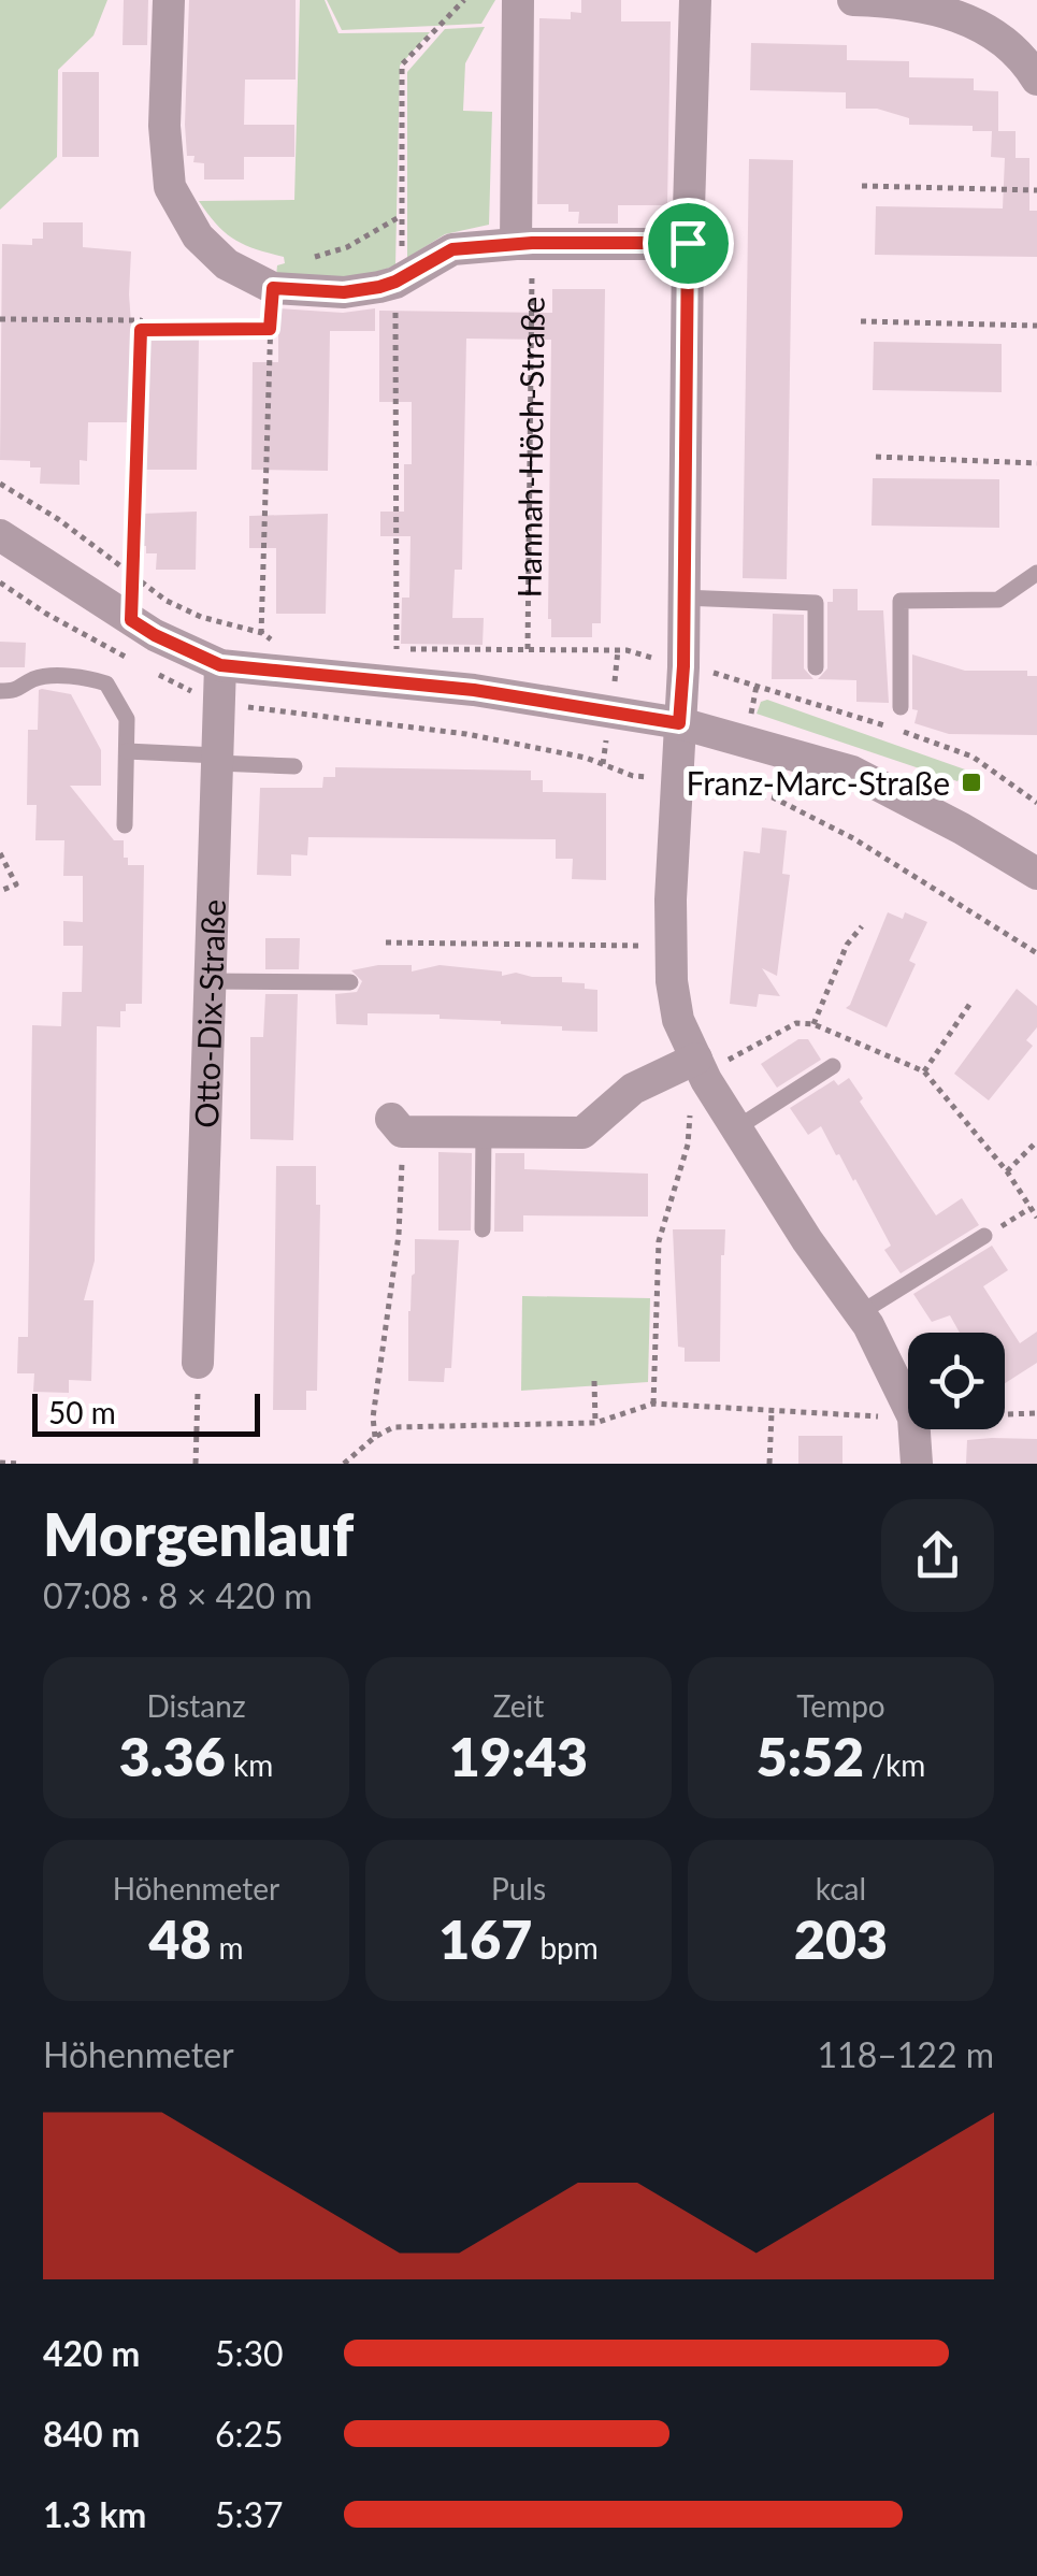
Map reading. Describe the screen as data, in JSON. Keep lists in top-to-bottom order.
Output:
{
  "streets": {
    "street": ["Otto-Dix-Straße"],
    "path": ["Hannah-Höch-Straße"]
  },
  "places": {
    "transit": ["Franz-Marc-Straße"]
  },
  "scale_bar": "50 m",
  "page": {
    "scale": "50 m",
    "heading": ["Morgenlauf", "07:08 · 8 × 420 m"],
    "stats": [
      ["Distanz", "3.36 km"],
      ["Zeit", "19:43"],
      ["Tempo", "5:52 /km"],
      ["Höhenmeter", "48 m"],
      ["Puls", "167 bpm"],
      ["kcal", "203"]
    ],
    "chart": ["Höhenmeter", "118–122 m"],
    "list": [
      {
        "name": "420 m",
        "note": "5:30"
      },
      {
        "name": "840 m",
        "note": "6:25"
      },
      {
        "name": "1.3 km",
        "note": "5:37"
      }
    ]
  }
}
